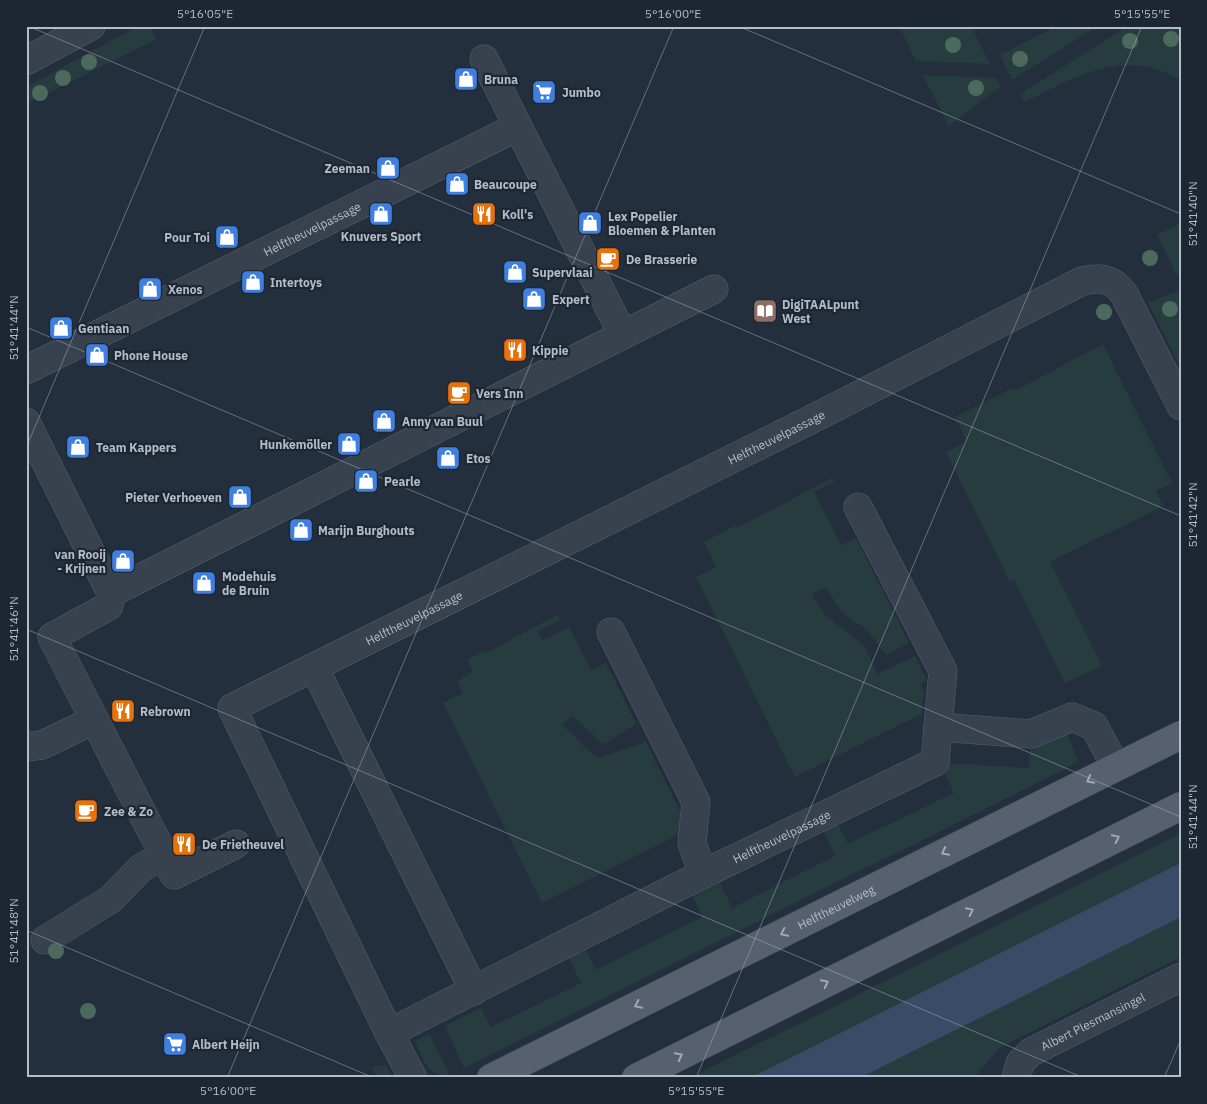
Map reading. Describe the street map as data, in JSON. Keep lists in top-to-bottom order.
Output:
{
  "streets": {
    "main road": ["Helftheuvelweg"],
    "street": ["Helftheuvelpassage", "Albert Plesmansingel"]
  },
  "places": {
    "shop": [
      "Bruna",
      "Zeeman",
      "Beaucoupe",
      "Knuvers Sport",
      "Lex Popelier Bloemen & Planten",
      "Pour Toi",
      "Supervlaai",
      "Intertoys",
      "Xenos",
      "Expert",
      "Gentiaan",
      "Phone House",
      "Anny van Buul",
      "Hunkemöller",
      "Team Kappers",
      "Etos",
      "Pearle",
      "Pieter Verhoeven",
      "Marijn Burghouts",
      "van Rooij - Krijnen",
      "Modehuis de Bruin"
    ],
    "supermarket": ["Jumbo", "Albert Heijn"],
    "restaurant": [
      "Koll's",
      "Kippie",
      "Rebrown",
      "De Frietheuvel"
    ],
    "cafe": ["De Brasserie", "Vers Inn", "Zee & Zo"],
    "library": ["DigiTAALpunt West"]
  },
  "coordinates": [
    "5°16'05\"E",
    "5°16'00\"E",
    "5°15'55\"E",
    "51°41'40\"N",
    "51°41'44\"N",
    "51°41'42\"N",
    "51°41'46\"N",
    "51°41'48\"N"
  ]
}
